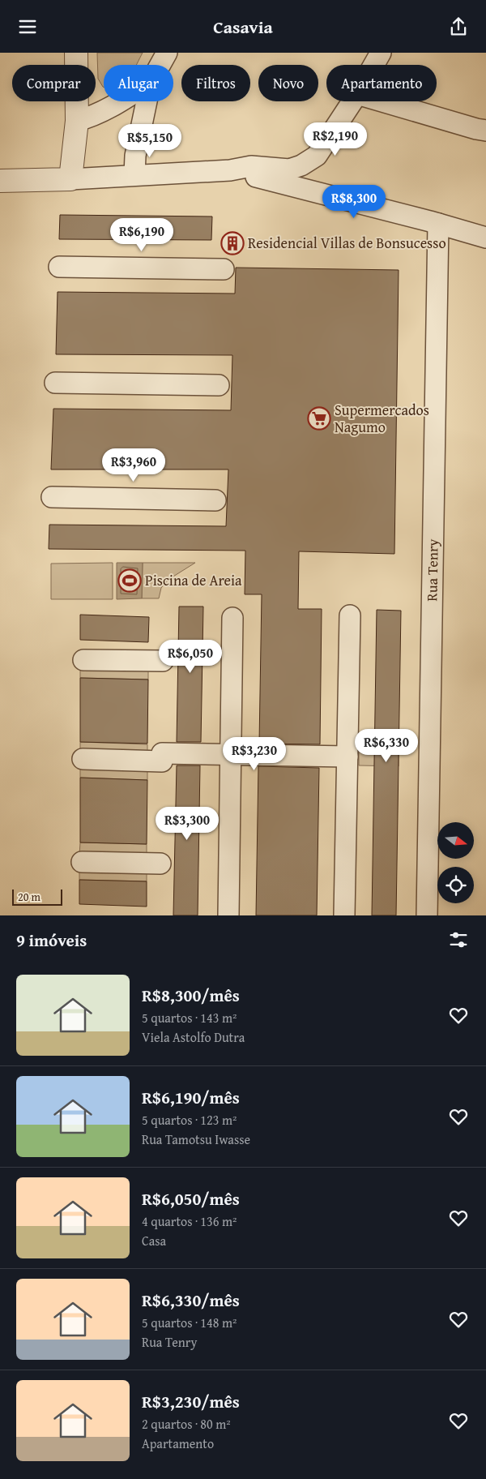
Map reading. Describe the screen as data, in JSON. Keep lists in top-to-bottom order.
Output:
{
  "streets": {
    "street": ["Rua Tenry"]
  },
  "places": {
    "building": ["Residencial Villas de Bonsucesso"],
    "supermarket": ["Supermercados Nagumo"],
    "sports": ["Piscina de Areia"]
  },
  "scale_bar": "20 m",
  "north": "right",
  "page": {
    "header": "Casavia",
    "chip": [
      "Comprar",
      "Alugar",
      "Filtros",
      "Novo",
      "Apartamento"
    ],
    "price": [
      "R$2,190",
      "R$5,150",
      "R$8,300",
      "R$6,190",
      "R$3,960",
      "R$6,050",
      "R$6,330",
      "R$3,230",
      "R$3,300"
    ],
    "scale": "20 m",
    "heading": "9 imóveis",
    "list": [
      {
        "name": "R$8,300/mês",
        "note": "5 quartos · 143 m² · Viela Astolfo Dutra"
      },
      {
        "name": "R$6,190/mês",
        "note": "5 quartos · 123 m² · Rua Tamotsu Iwasse"
      },
      {
        "name": "R$6,050/mês",
        "note": "4 quartos · 136 m² · Casa"
      },
      {
        "name": "R$6,330/mês",
        "note": "5 quartos · 148 m² · Rua Tenry"
      },
      {
        "name": "R$3,230/mês",
        "note": "2 quartos · 80 m² · Apartamento"
      }
    ]
  }
}
